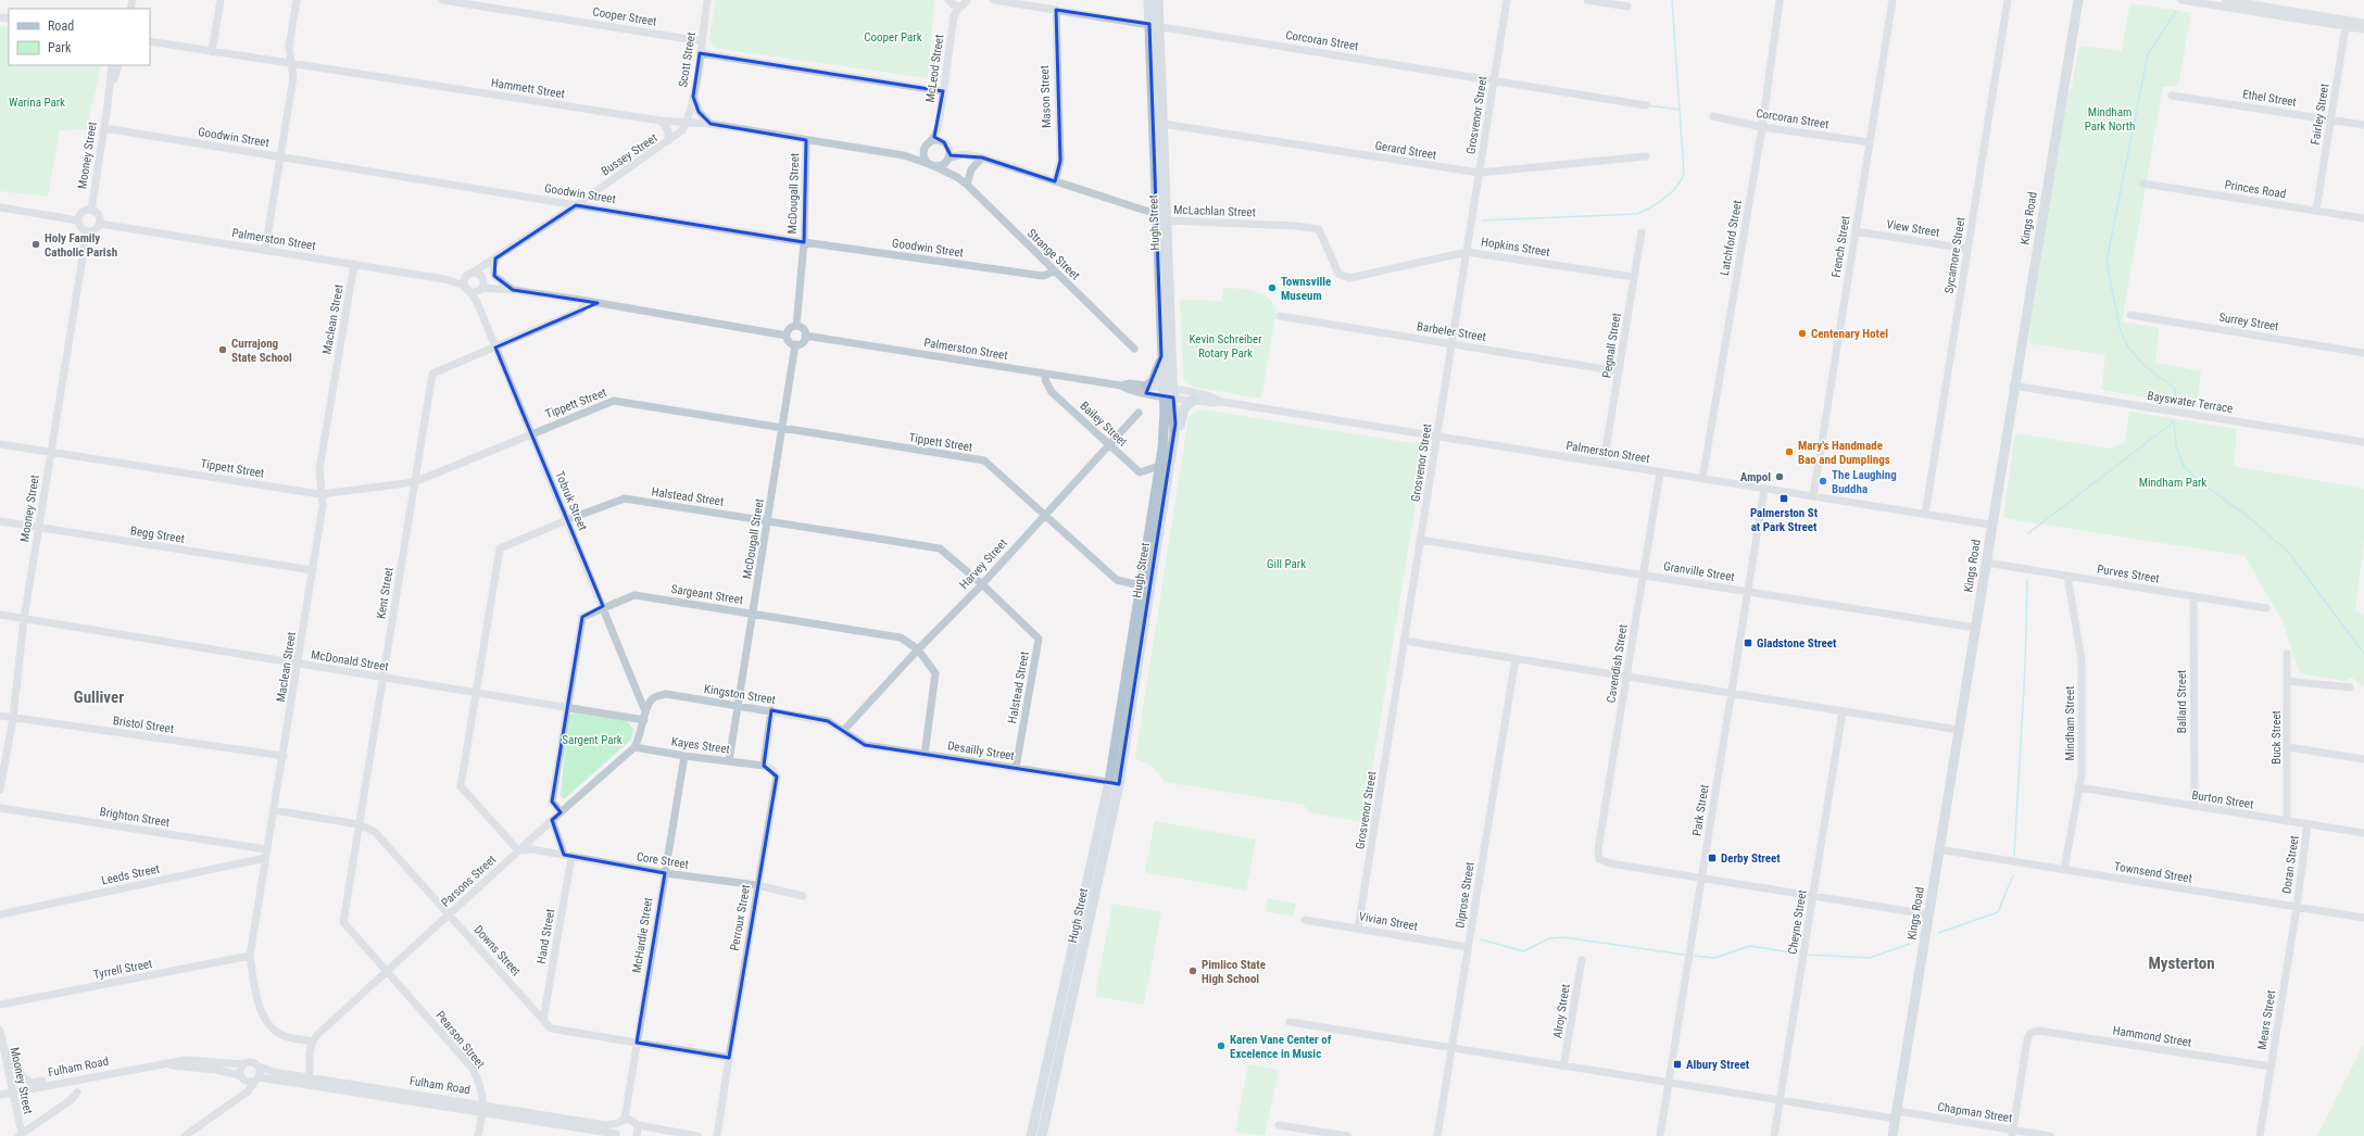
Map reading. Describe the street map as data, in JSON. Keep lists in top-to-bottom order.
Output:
{
  "streets": {
    "main road": ["Kings Road", "Hugh Street"],
    "street": [
      "Cooper Street",
      "Corcoran Street",
      "Scott Street",
      "McLeod Street",
      "Hammett Street",
      "Mason Street",
      "Ethel Street",
      "Fairley Street",
      "Grosvenor Street",
      "Goodwin Street",
      "Gerard Street",
      "Bussey Street",
      "Mooney Street",
      "Princes Road",
      "McDougall Street",
      "McLachlan Street",
      "View Street",
      "Latchford Street",
      "Palmerston Street",
      "Hopkins Street",
      "French Street",
      "Strange Street",
      "Sycamore Street",
      "Maclean Street",
      "Surrey Street",
      "Barbeler Street",
      "Pegnall Street",
      "Bayswater Terrace",
      "Tippett Street",
      "Bailey Street",
      "Halstead Street",
      "Tobruk Street",
      "Begg Street",
      "Harvey Street",
      "Granville Street",
      "Purves Street",
      "Kent Street",
      "Sargeant Street",
      "McDonald Street",
      "Cavendish Street",
      "Kingston Street",
      "Ballard Street",
      "Mindham Street",
      "Bristol Street",
      "Buck Street",
      "Kayes Street",
      "Desailly Street",
      "Burton Street",
      "Park Street",
      "Brighton Street",
      "Core Street",
      "Doran Street",
      "Townsend Street",
      "Leeds Street",
      "Parsons Street",
      "Diprose Street",
      "Perroux Street",
      "Vivian Street",
      "Cheyne Street",
      "McHardie Street",
      "Hand Street",
      "Downs Street",
      "Tyrrell Street",
      "Alroy Street",
      "Mears Street",
      "Hammond Street",
      "Pearson Street",
      "Fulham Road",
      "Chapman Street"
    ]
  },
  "crossings": [
    ["Cooper Street", "Scott Street"],
    ["Corcoran Street", "Mason Street"],
    ["Corcoran Street", "Grosvenor Street"],
    ["Corcoran Street", "Hugh Street"],
    ["Corcoran Street", "Latchford Street"],
    ["Corcoran Street", "French Street"],
    ["Scott Street", "Hammett Street"],
    ["Scott Street", "Bussey Street"],
    ["McLeod Street", "Hammett Street"],
    ["McLeod Street", "McLachlan Street"],
    ["McLeod Street", "Strange Street"],
    ["Hammett Street", "Bussey Street"],
    ["Hammett Street", "McDougall Street"],
    ["Hammett Street", "McLachlan Street"],
    ["Hammett Street", "Strange Street"],
    ["Mason Street", "McLachlan Street"],
    ["Ethel Street", "Fairley Street"],
    ["Fairley Street", "Princes Road"],
    ["Grosvenor Street", "Gerard Street"],
    ["Grosvenor Street", "Palmerston Street"],
    ["Grosvenor Street", "Hopkins Street"],
    ["Grosvenor Street", "Barbeler Street"],
    ["Grosvenor Street", "Granville Street"],
    ["Grosvenor Street", "Vivian Street"],
    ["Goodwin Street", "Bussey Street"],
    ["Goodwin Street", "Mooney Street"],
    ["Goodwin Street", "McDougall Street"],
    ["Goodwin Street", "Strange Street"],
    ["Gerard Street", "Hugh Street"],
    ["Bussey Street", "Palmerston Street"],
    ["Mooney Street", "Palmerston Street"],
    ["Mooney Street", "Tippett Street"],
    ["Mooney Street", "Begg Street"],
    ["Mooney Street", "McDonald Street"],
    ["Mooney Street", "Bristol Street"],
    ["Mooney Street", "Fulham Road"],
    ["McDougall Street", "Palmerston Street"],
    ["McDougall Street", "Tippett Street"],
    ["McDougall Street", "Halstead Street"],
    ["McDougall Street", "Sargeant Street"],
    ["McDougall Street", "Kingston Street"],
    ["McDougall Street", "Kayes Street"],
    ["McLachlan Street", "Hugh Street"],
    ["McLachlan Street", "Hopkins Street"],
    ["McLachlan Street", "Strange Street"],
    ["Kings Road", "Palmerston Street"],
    ["Kings Road", "Bayswater Terrace"],
    ["Kings Road", "Granville Street"],
    ["Kings Road", "Purves Street"],
    ["Kings Road", "Townsend Street"],
    ["Kings Road", "Chapman Street"],
    ["Hugh Street", "Palmerston Street"],
    ["Hugh Street", "Tippett Street"],
    ["Hugh Street", "Bailey Street"],
    ["Hugh Street", "Desailly Street"],
    ["View Street", "French Street"],
    ["View Street", "Sycamore Street"],
    ["Latchford Street", "Palmerston Street"],
    ["Palmerston Street", "French Street"],
    ["Palmerston Street", "Sycamore Street"],
    ["Palmerston Street", "Maclean Street"],
    ["Palmerston Street", "Pegnall Street"],
    ["Palmerston Street", "Bailey Street"],
    ["Palmerston Street", "Tobruk Street"],
    ["Palmerston Street", "Cavendish Street"],
    ["Palmerston Street", "Park Street"],
    ["Hopkins Street", "Pegnall Street"],
    ["Maclean Street", "Tippett Street"],
    ["Maclean Street", "Begg Street"],
    ["Maclean Street", "McDonald Street"],
    ["Maclean Street", "Bristol Street"],
    ["Maclean Street", "Brighton Street"],
    ["Maclean Street", "Leeds Street"],
    ["Maclean Street", "Parsons Street"],
    ["Maclean Street", "Downs Street"],
    ["Maclean Street", "Tyrrell Street"],
    ["Barbeler Street", "Pegnall Street"],
    ["Tippett Street", "Tobruk Street"],
    ["Tippett Street", "Harvey Street"],
    ["Tippett Street", "Kent Street"],
    ["Bailey Street", "Harvey Street"],
    ["Halstead Street", "Tobruk Street"],
    ["Halstead Street", "Harvey Street"],
    ["Halstead Street", "McDonald Street"],
    ["Halstead Street", "Desailly Street"],
    ["Halstead Street", "Core Street"],
    ["Halstead Street", "Parsons Street"],
    ["Tobruk Street", "Kent Street"],
    ["Tobruk Street", "Sargeant Street"],
    ["Tobruk Street", "Kingston Street"],
    ["Harvey Street", "Sargeant Street"],
    ["Harvey Street", "Kingston Street"],
    ["Harvey Street", "Desailly Street"],
    ["Granville Street", "Cavendish Street"],
    ["Granville Street", "Park Street"],
    ["Purves Street", "Ballard Street"],
    ["Purves Street", "Mindham Street"],
    ["Kent Street", "McDonald Street"],
    ["Kent Street", "Parsons Street"],
    ["Kent Street", "Downs Street"],
    ["Kent Street", "Pearson Street"],
    ["Sargeant Street", "McDonald Street"],
    ["Sargeant Street", "Desailly Street"],
    ["Sargeant Street", "Parsons Street"],
    ["McDonald Street", "Parsons Street"],
    ["Cavendish Street", "Park Street"],
    ["Kingston Street", "Desailly Street"],
    ["Ballard Street", "Burton Street"],
    ["Mindham Street", "Burton Street"],
    ["Mindham Street", "Townsend Street"],
    ["Buck Street", "Burton Street"],
    ["Kayes Street", "Parsons Street"],
    ["Kayes Street", "Perroux Street"],
    ["Kayes Street", "McHardie Street"],
    ["Burton Street", "Doran Street"],
    ["Core Street", "Parsons Street"],
    ["Core Street", "Perroux Street"],
    ["Core Street", "McHardie Street"],
    ["Core Street", "Hand Street"],
    ["Doran Street", "Townsend Street"],
    ["Doran Street", "Mears Street"],
    ["Townsend Street", "Mears Street"],
    ["Parsons Street", "Hand Street"],
    ["Parsons Street", "Downs Street"],
    ["Parsons Street", "Pearson Street"],
    ["Diprose Street", "Vivian Street"],
    ["Perroux Street", "Downs Street"],
    ["McHardie Street", "Downs Street"],
    ["McHardie Street", "Fulham Road"],
    ["Hand Street", "Downs Street"],
    ["Mears Street", "Hammond Street"],
    ["Hammond Street", "Chapman Street"],
    ["Pearson Street", "Fulham Road"]
  ],
  "districts": ["Gulliver", "Mysterton"],
  "parks": [
    "Cooper Park",
    "Warina Park",
    "Mindham Park North",
    "Kevin Schreiber Rotary Park",
    "Mindham Park",
    "Gill Park",
    "Sargent Park"
  ],
  "places": {
    "other": [
      "Holy Family Catholic Parish",
      "Townsville Museum",
      "Centenary Hotel",
      "Currajong State School",
      "Mary's Handmade Bao and Dumplings",
      "Ampol",
      "The Laughing Buddha",
      "Pimlico State High School",
      "Karen Vane Center of Excelence in Music"
    ],
    "transit": [
      "Palmerston St at Park Street",
      "Gladstone Street",
      "Derby Street",
      "Albury Street"
    ]
  },
  "legend": ["Road", "Park"]
}
